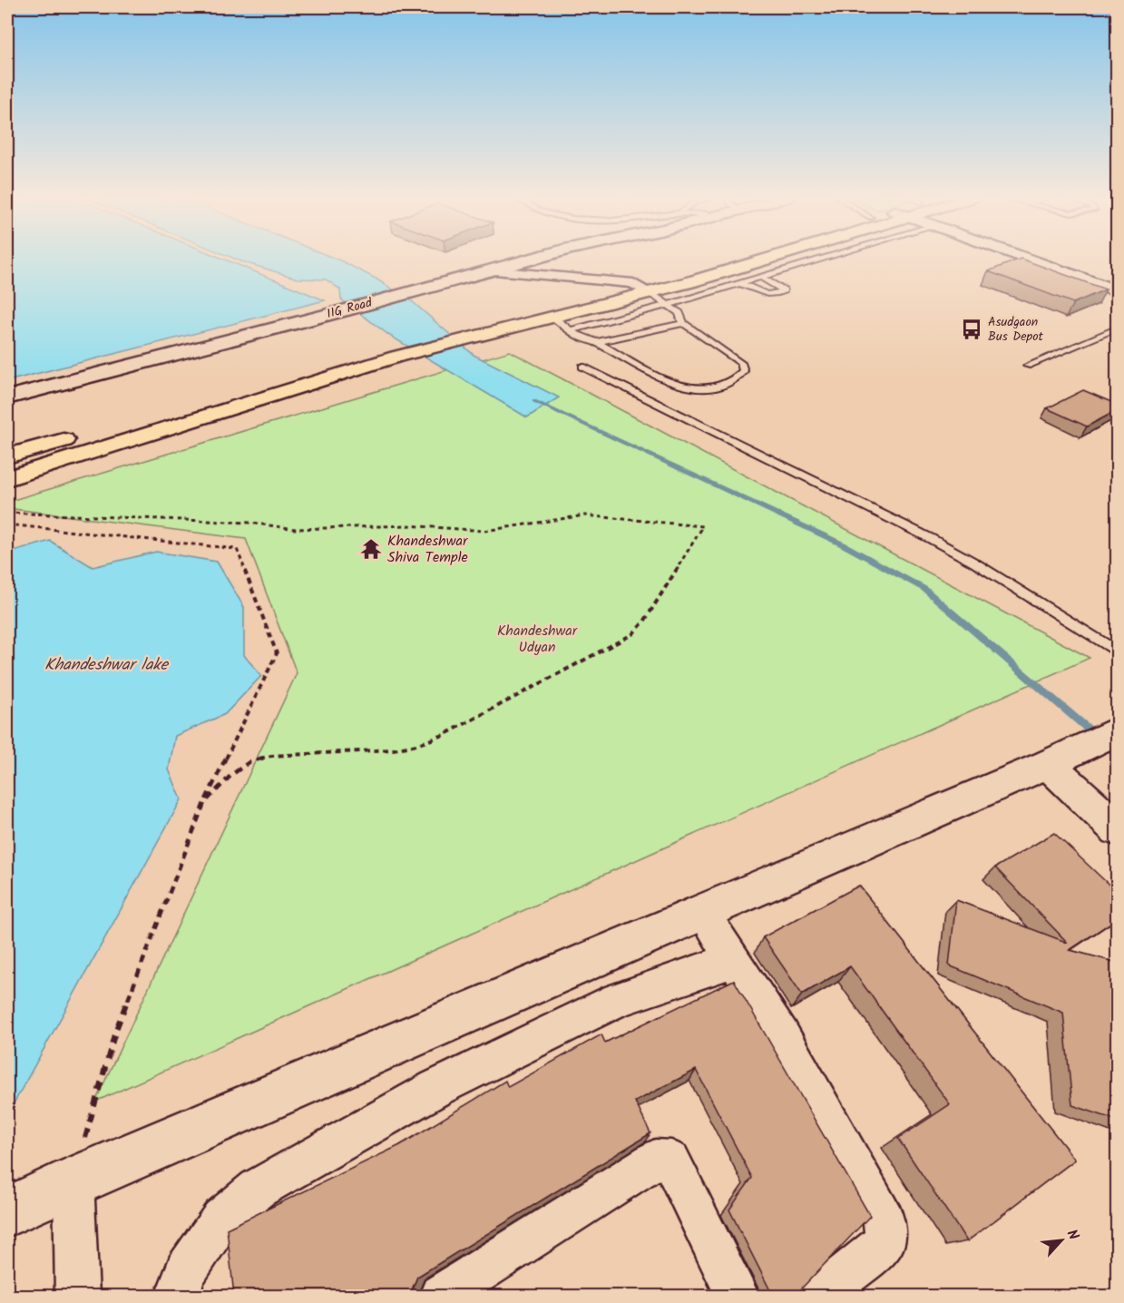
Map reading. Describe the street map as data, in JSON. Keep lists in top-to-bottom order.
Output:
{
  "streets": {
    "street": ["IIG Road"]
  },
  "water": ["Khandeshwar lake"],
  "parks": ["Khandeshwar Udyan"],
  "places": {
    "bus stop": ["Asudgaon Bus Depot"],
    "temple": ["Khandeshwar Shiva Temple"]
  },
  "north": "top right"
}
